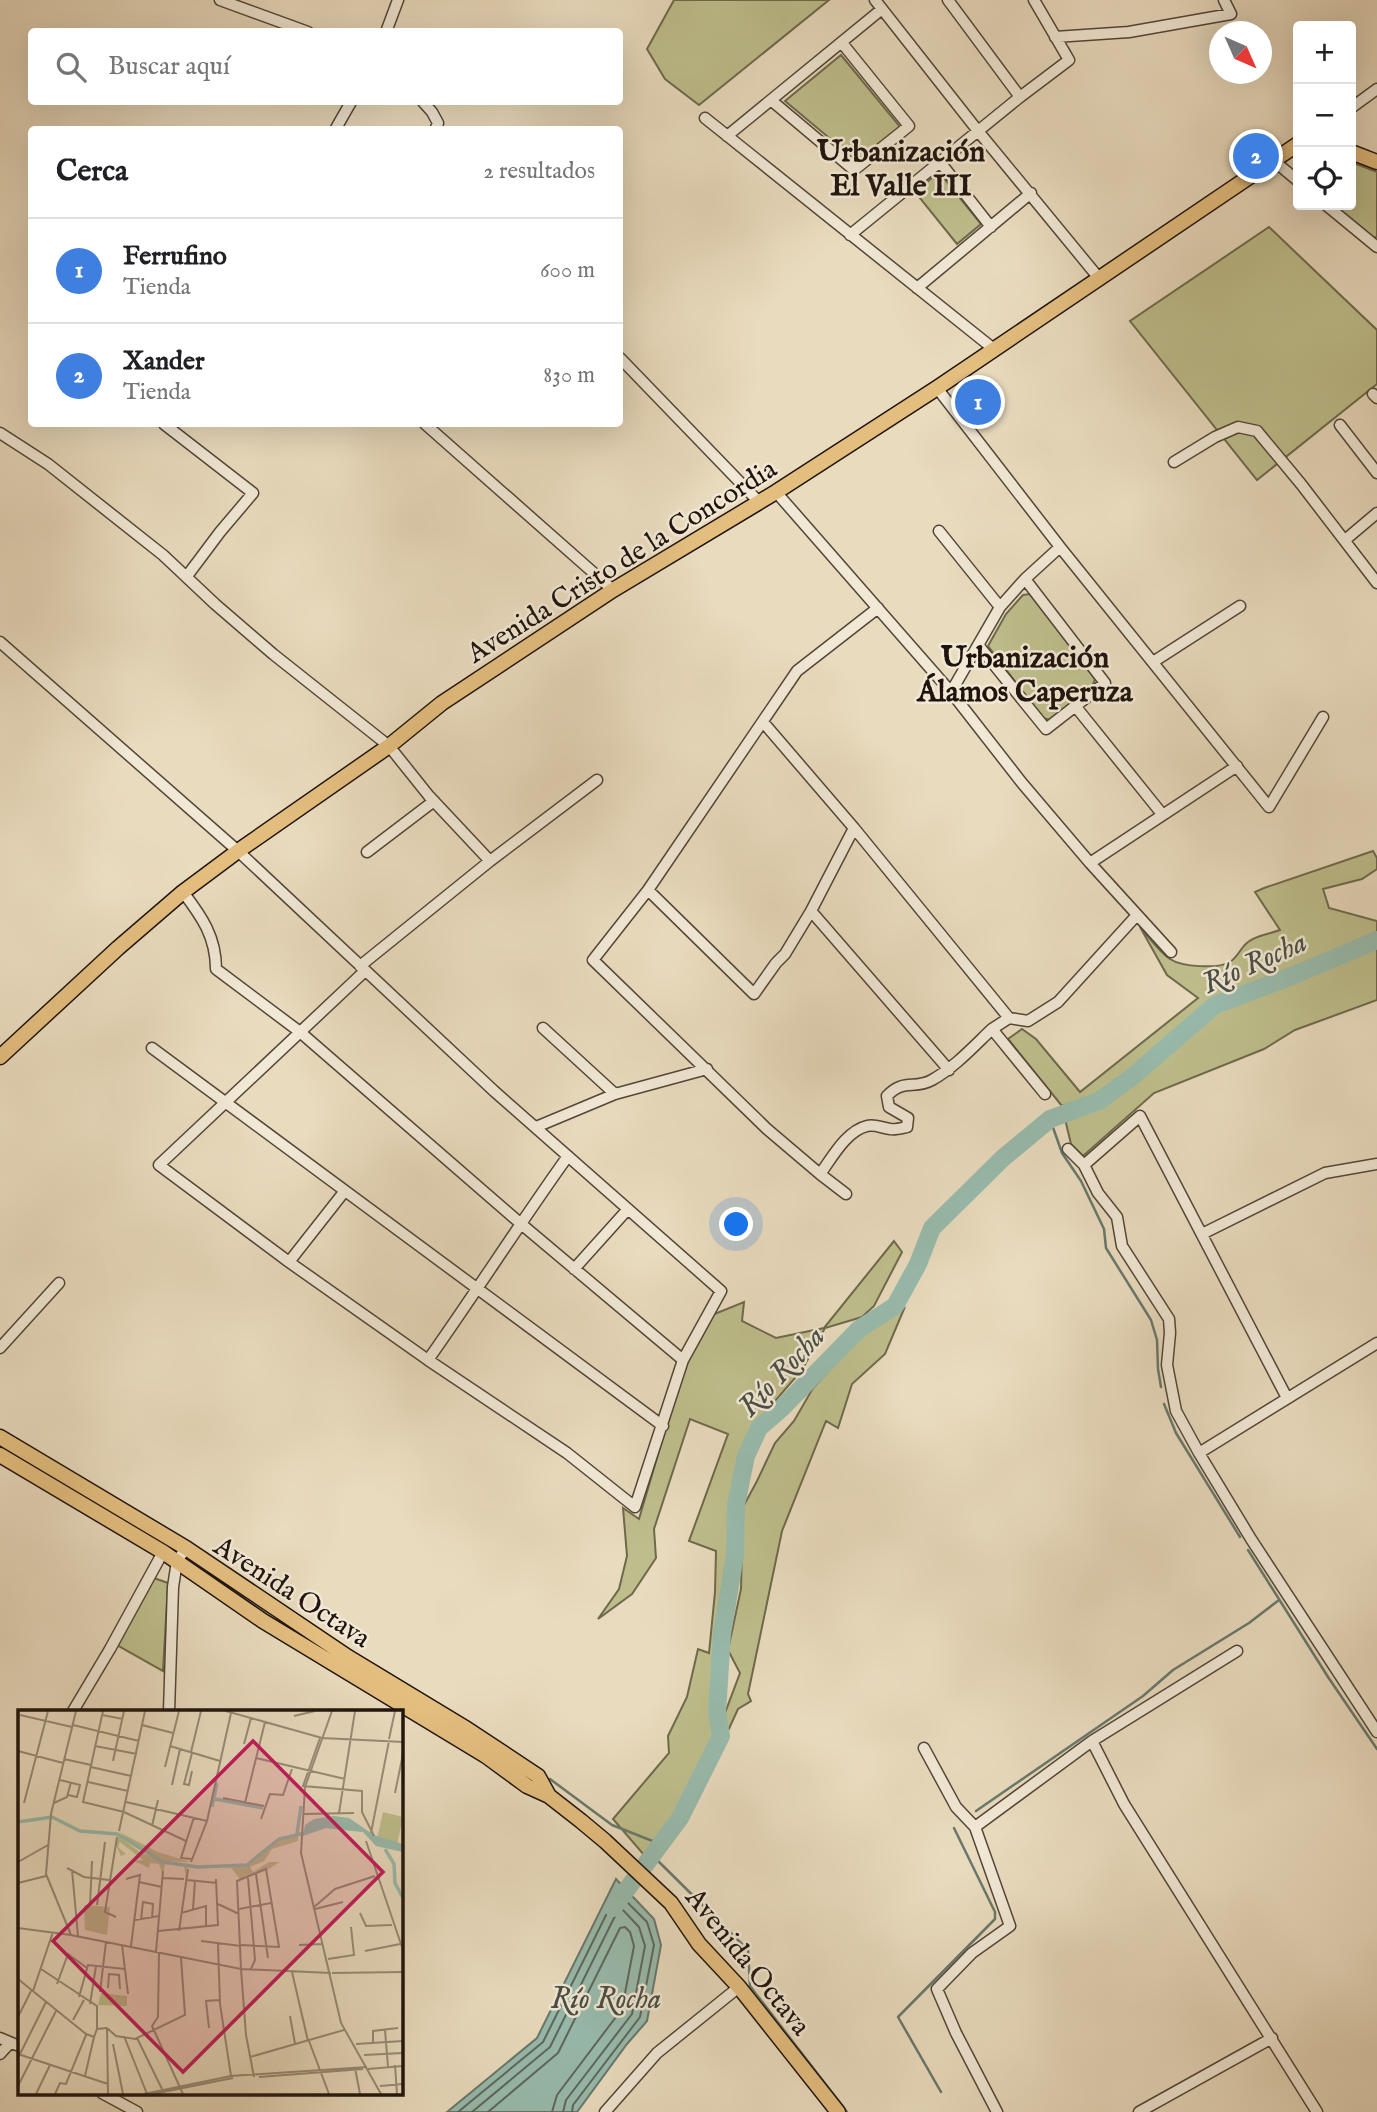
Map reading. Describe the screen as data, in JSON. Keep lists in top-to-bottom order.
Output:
{
  "streets": {
    "main road": ["Avenida Cristo de la Concordia", "Avenida Octava"]
  },
  "districts": ["Urbanización El Valle III", "Urbanización Álamos Caperuza"],
  "water": ["Río Rocha"],
  "north": "bottom right",
  "page": {
    "map_buttons": ["+", "−"],
    "search": "Buscar aquí",
    "heading": ["Cerca", "2 resultados"],
    "pins": ["2", "1"],
    "list": [
      {
        "mark": "1",
        "name": "Ferrufino",
        "note": "Tienda",
        "value": "600 m"
      },
      {
        "mark": "2",
        "name": "Xander",
        "note": "Tienda",
        "value": "830 m"
      }
    ]
  }
}
